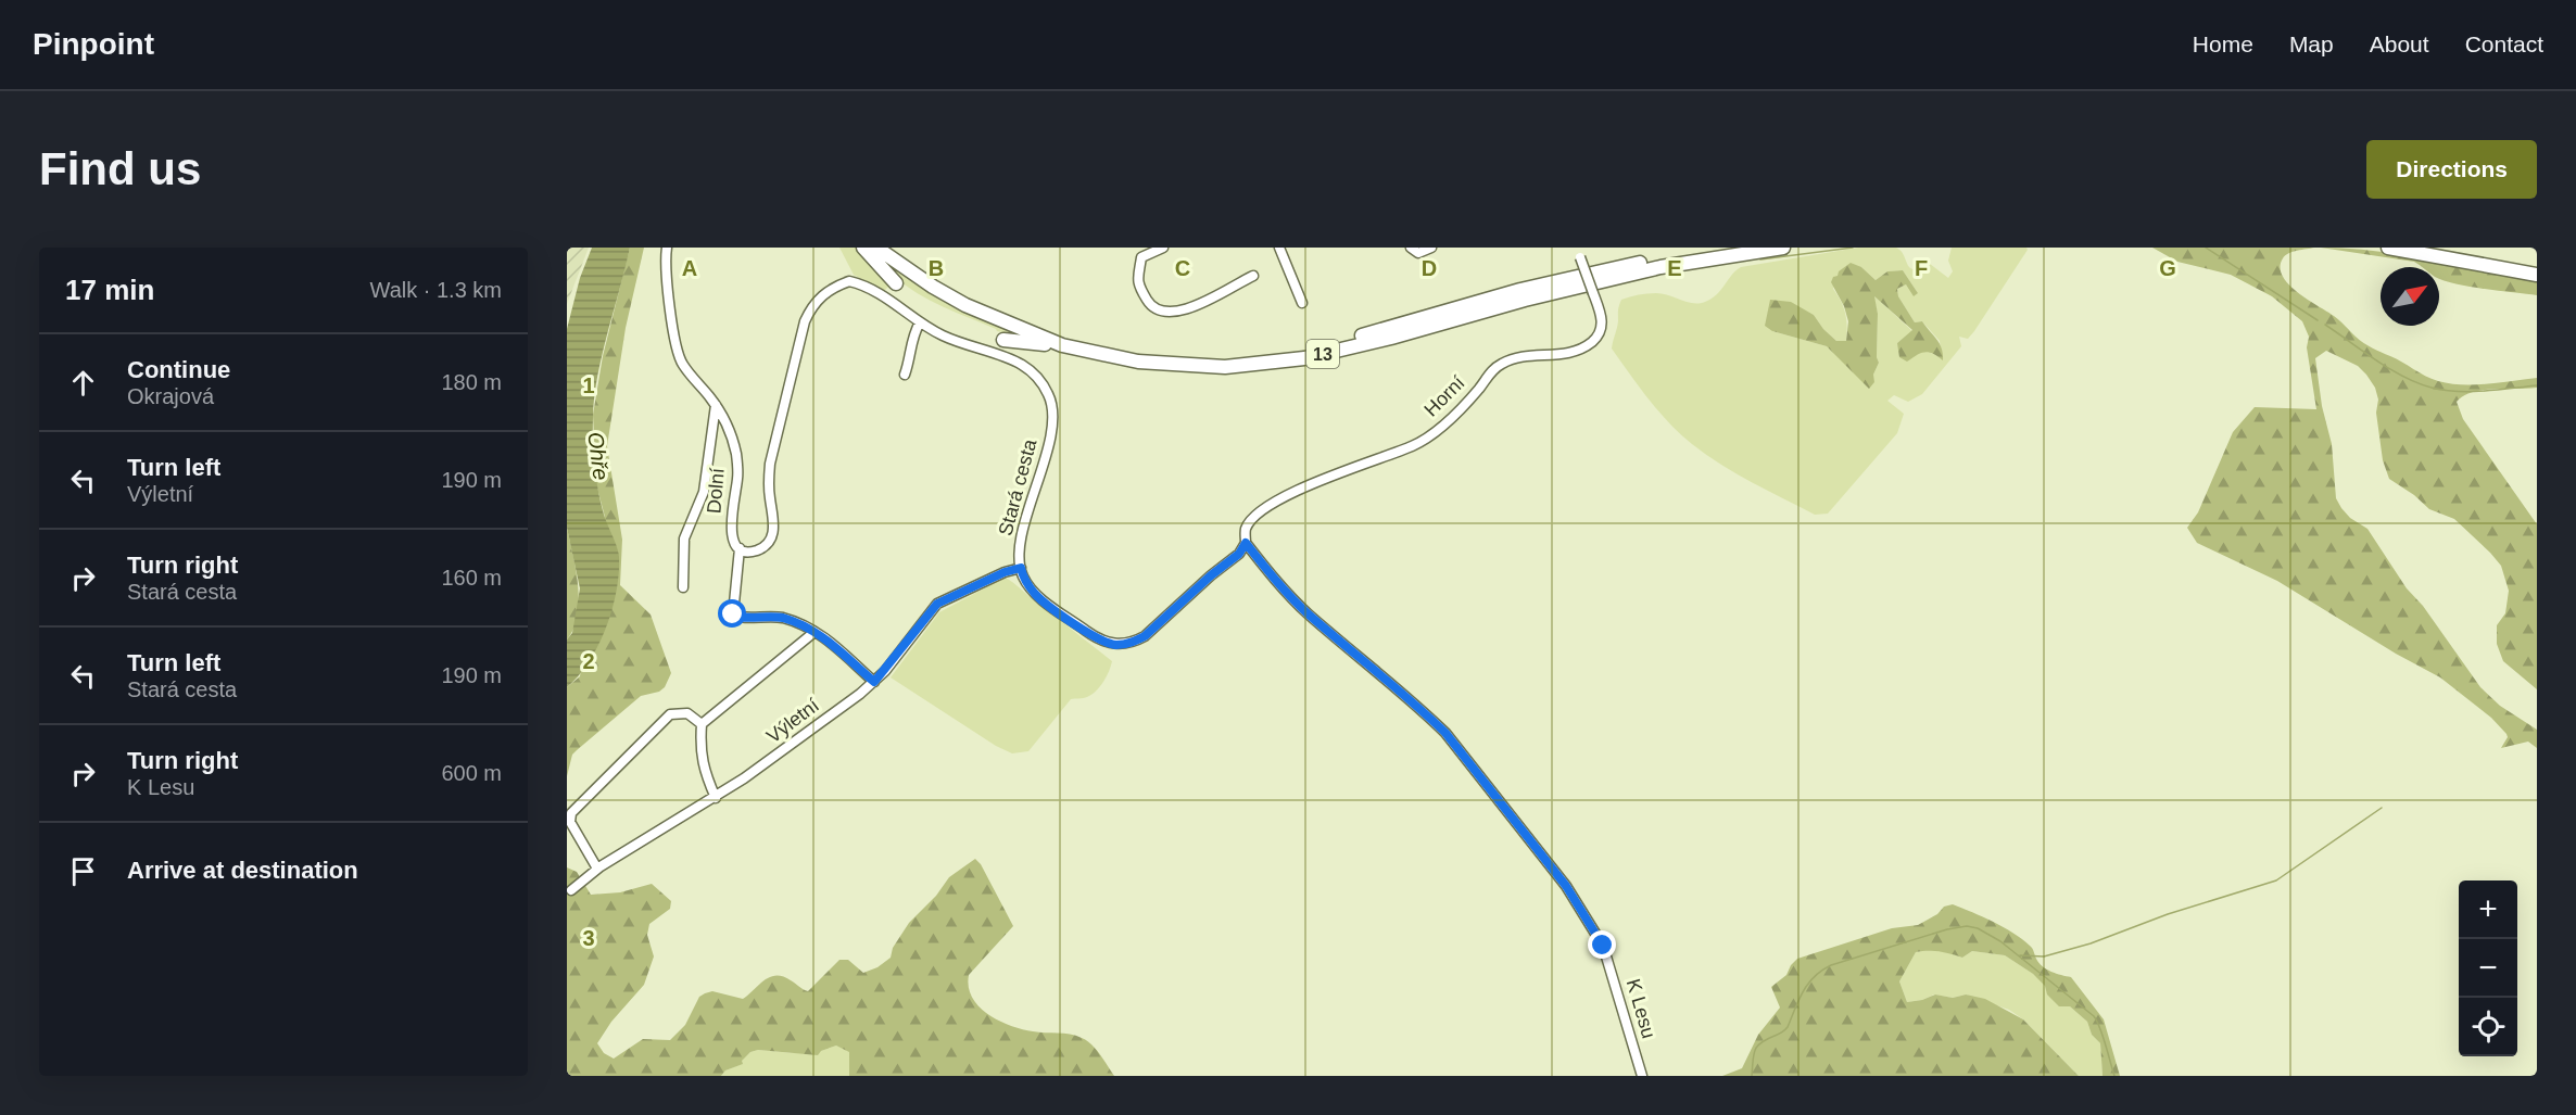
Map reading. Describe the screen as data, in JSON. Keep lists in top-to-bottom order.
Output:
{
  "streets": {
    "highway": ["13"],
    "street": [
      "Horní",
      "Stará cesta",
      "Dolní",
      "Výletní",
      "K Lesu"
    ]
  },
  "crossings": [
    ["Horní", "K Lesu"],
    ["Stará cesta", "Dolní"],
    ["Stará cesta", "Výletní"]
  ],
  "water": ["Ohře"],
  "north": "top right",
  "page": {
    "header": "Pinpoint",
    "nav": [
      "Home",
      "Map",
      "About",
      "Contact"
    ],
    "buttons": "Directions",
    "title": "Find us",
    "heading": ["17 min", "Walk · 1.3 km"],
    "list": [
      ["Continue", "Okrajová", "180 m"],
      ["Turn left", "Výletní", "190 m"],
      ["Turn right", "Stará cesta", "160 m"],
      ["Turn left", "Stará cesta", "190 m"],
      ["Turn right", "K Lesu", "600 m"],
      "Arrive at destination"
    ],
    "map_buttons": ["+", "−"]
  },
  "grid": {
    "columns": [
      "A",
      "B",
      "C",
      "D",
      "E",
      "F",
      "G"
    ],
    "rows": ["1", "2", "3"]
  }
}
